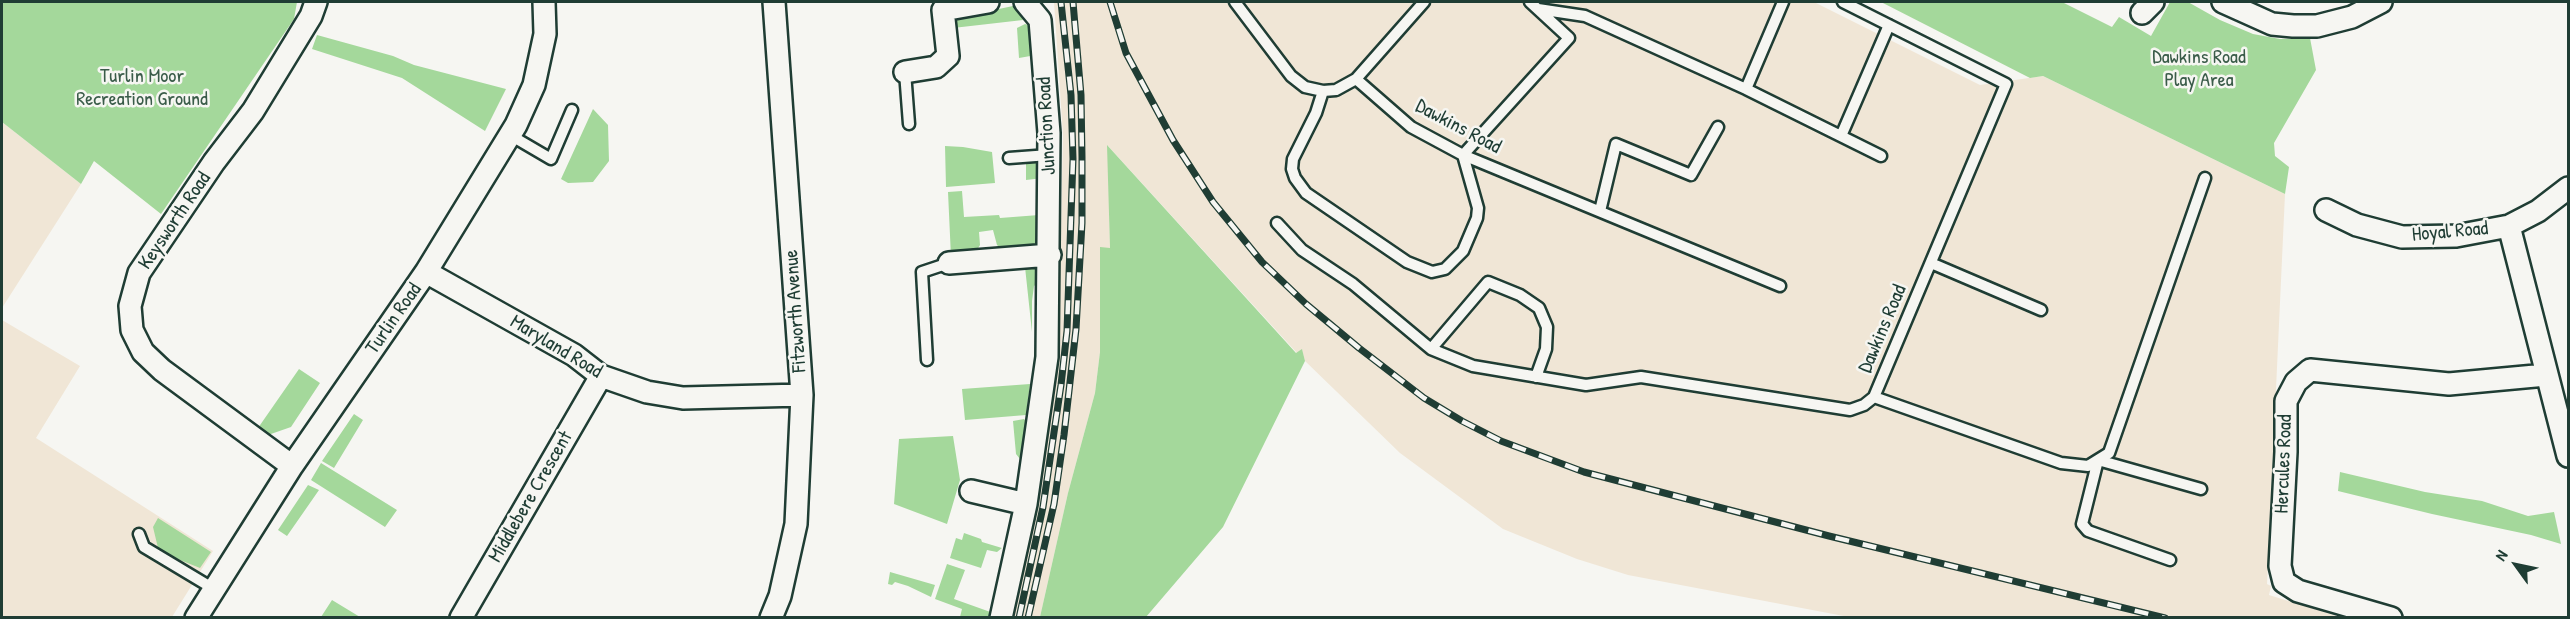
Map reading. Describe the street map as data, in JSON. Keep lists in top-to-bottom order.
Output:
{
  "streets": {
    "street": [
      "Junction Road",
      "Keysworth Road",
      "Hoyal Road",
      "Fitzworth Avenue",
      "Turlin Road",
      "Maryland Road",
      "Hercules Road",
      "Middlebere Crescent"
    ],
    "lane": ["Dawkins Road"]
  },
  "crossings": [
    ["Keysworth Road", "Turlin Road"],
    ["Fitzworth Avenue", "Maryland Road"],
    ["Turlin Road", "Maryland Road"],
    ["Maryland Road", "Middlebere Crescent"]
  ],
  "parks": ["Dawkins Road Play Area", "Turlin Moor Recreation Ground"],
  "north": "top left"
}
